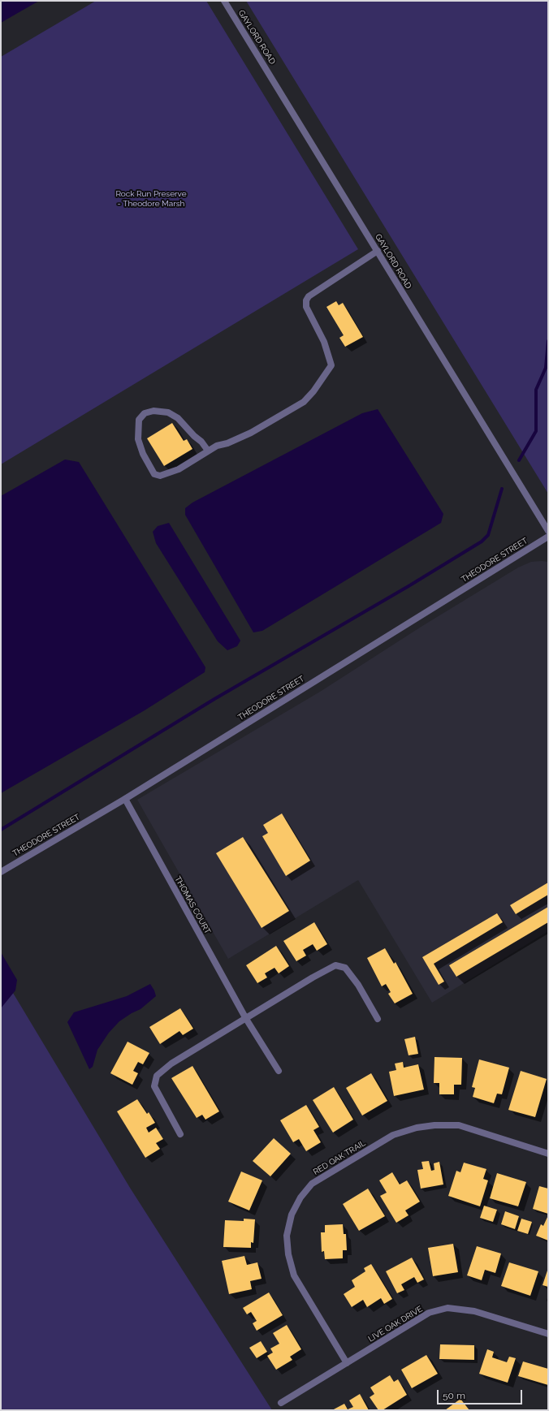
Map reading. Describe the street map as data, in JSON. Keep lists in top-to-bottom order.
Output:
{
  "streets": {
    "street": [
      "GAYLORD ROAD",
      "THEODORE STREET",
      "THOMAS COURT",
      "RED OAK TRAIL",
      "LIVE OAK DRIVE"
    ]
  },
  "crossings": [
    ["THEODORE STREET", "THOMAS COURT"],
    ["RED OAK TRAIL", "LIVE OAK DRIVE"]
  ],
  "parks": ["Rock Run Preserve - Theodore Marsh"],
  "scale_bar": "50 m"
}
